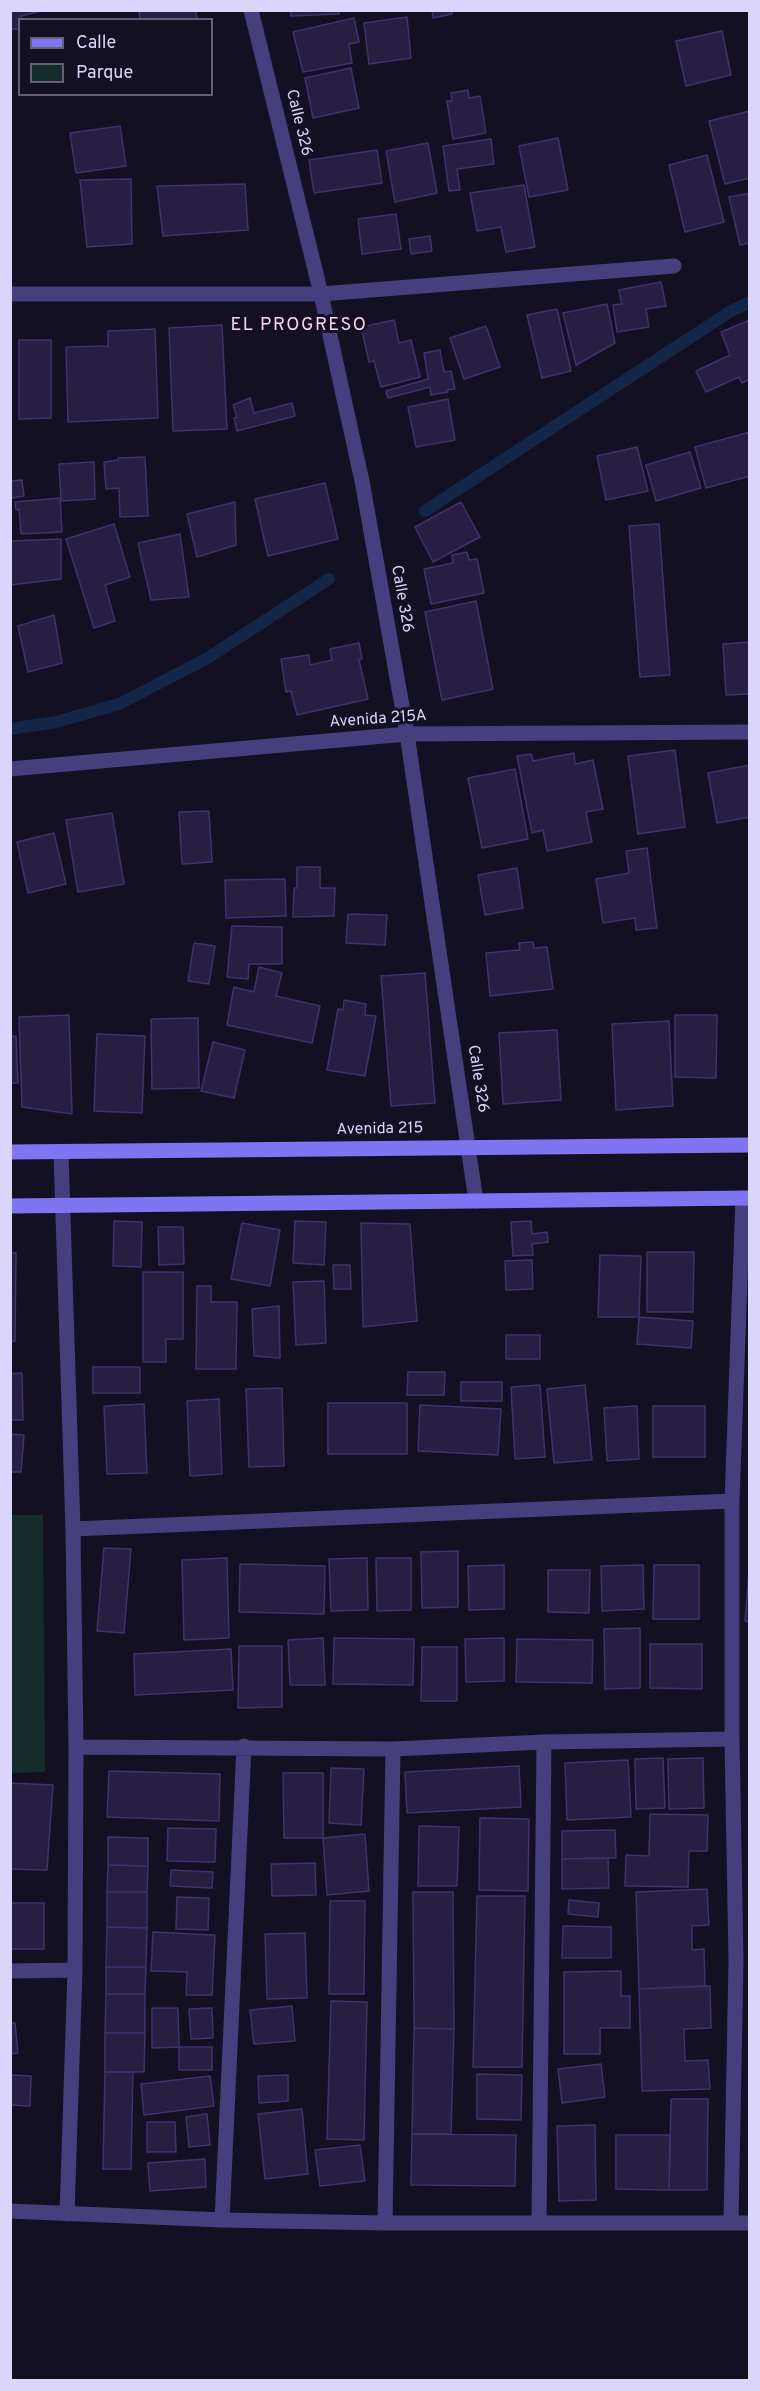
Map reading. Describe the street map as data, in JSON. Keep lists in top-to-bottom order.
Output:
{
  "streets": {
    "street": ["Calle 326", "Avenida 215A", "Avenida 215"]
  },
  "crossings": [
    ["Calle 326", "Avenida 215A"],
    ["Calle 326", "Avenida 215"]
  ],
  "districts": ["EL PROGRESO"],
  "legend": ["Calle", "Parque"]
}
